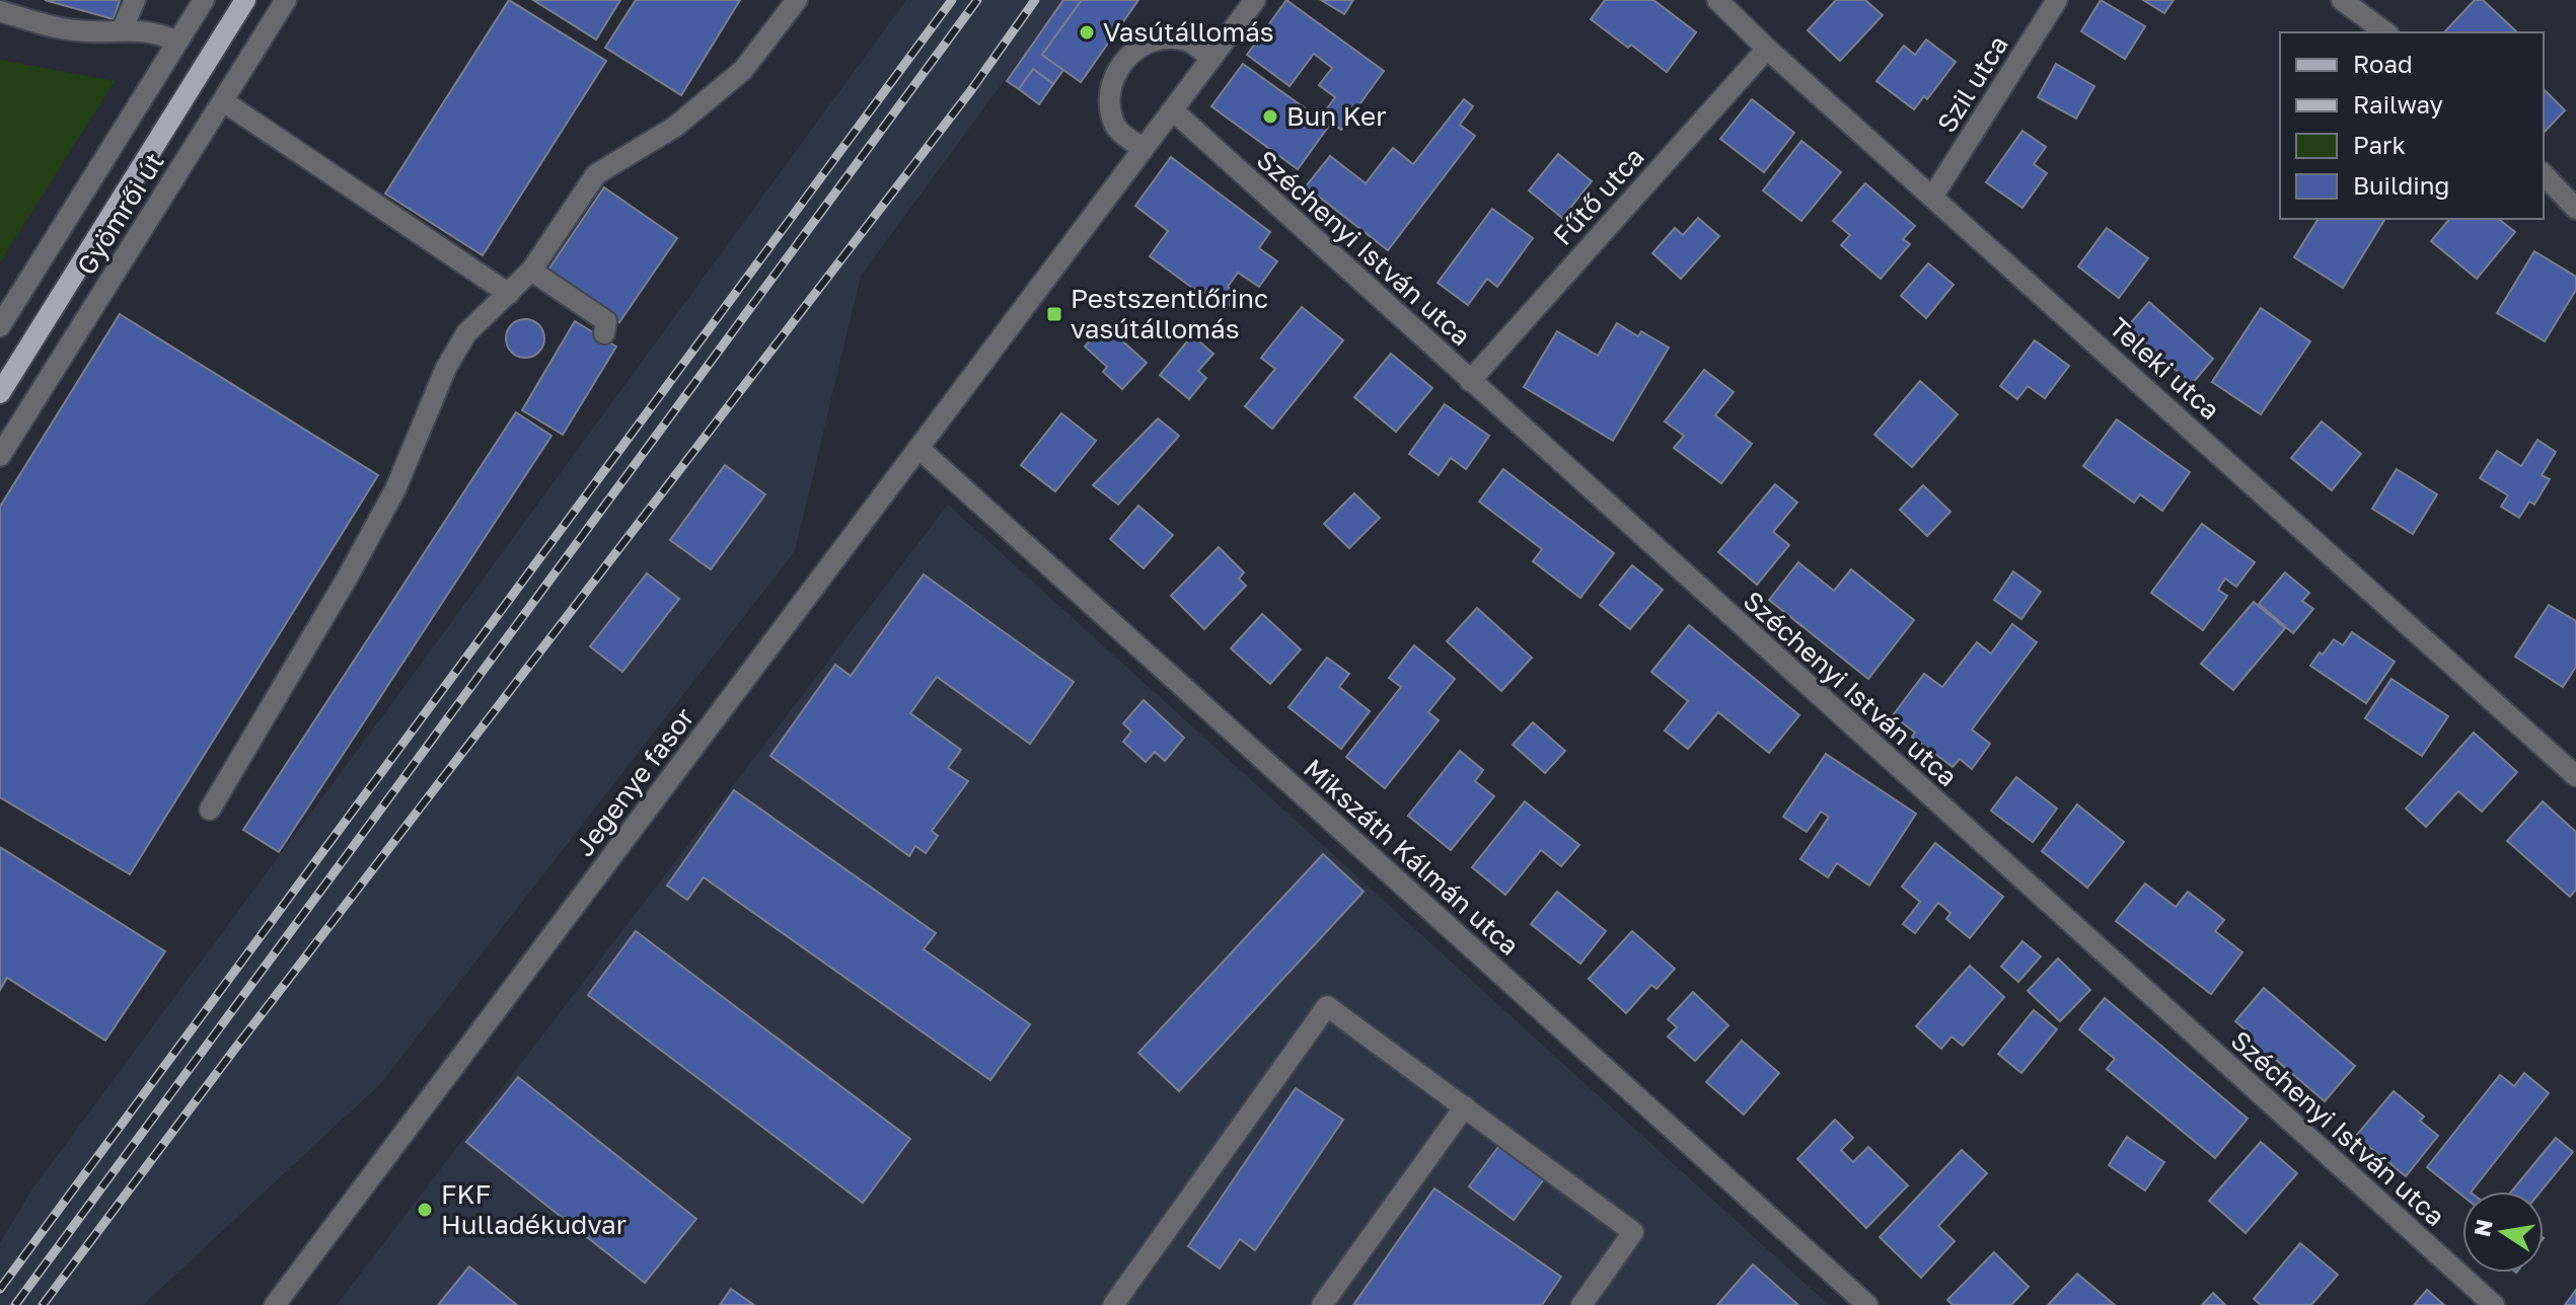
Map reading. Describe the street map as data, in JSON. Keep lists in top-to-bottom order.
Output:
{
  "streets": {
    "street": [
      "Szil utca",
      "Fűtő utca",
      "Gyömrői út",
      "Széchenyi István utca",
      "Teleki utca",
      "Jegenye fasor",
      "Mikszáth Kálmán utca"
    ]
  },
  "crossings": [
    ["Szil utca", "Teleki utca"],
    ["Fűtő utca", "Széchenyi István utca"],
    ["Fűtő utca", "Teleki utca"],
    ["Széchenyi István utca", "Jegenye fasor"],
    ["Jegenye fasor", "Mikszáth Kálmán utca"]
  ],
  "places": {
    "other": ["Vasútállomás", "Bun Ker", "FKF Hulladékudvar"],
    "transit": ["Pestszentlőrinc vasútállomás"]
  },
  "legend": [
    "Road",
    "Railway",
    "Park",
    "Building"
  ],
  "north": "left"
}
